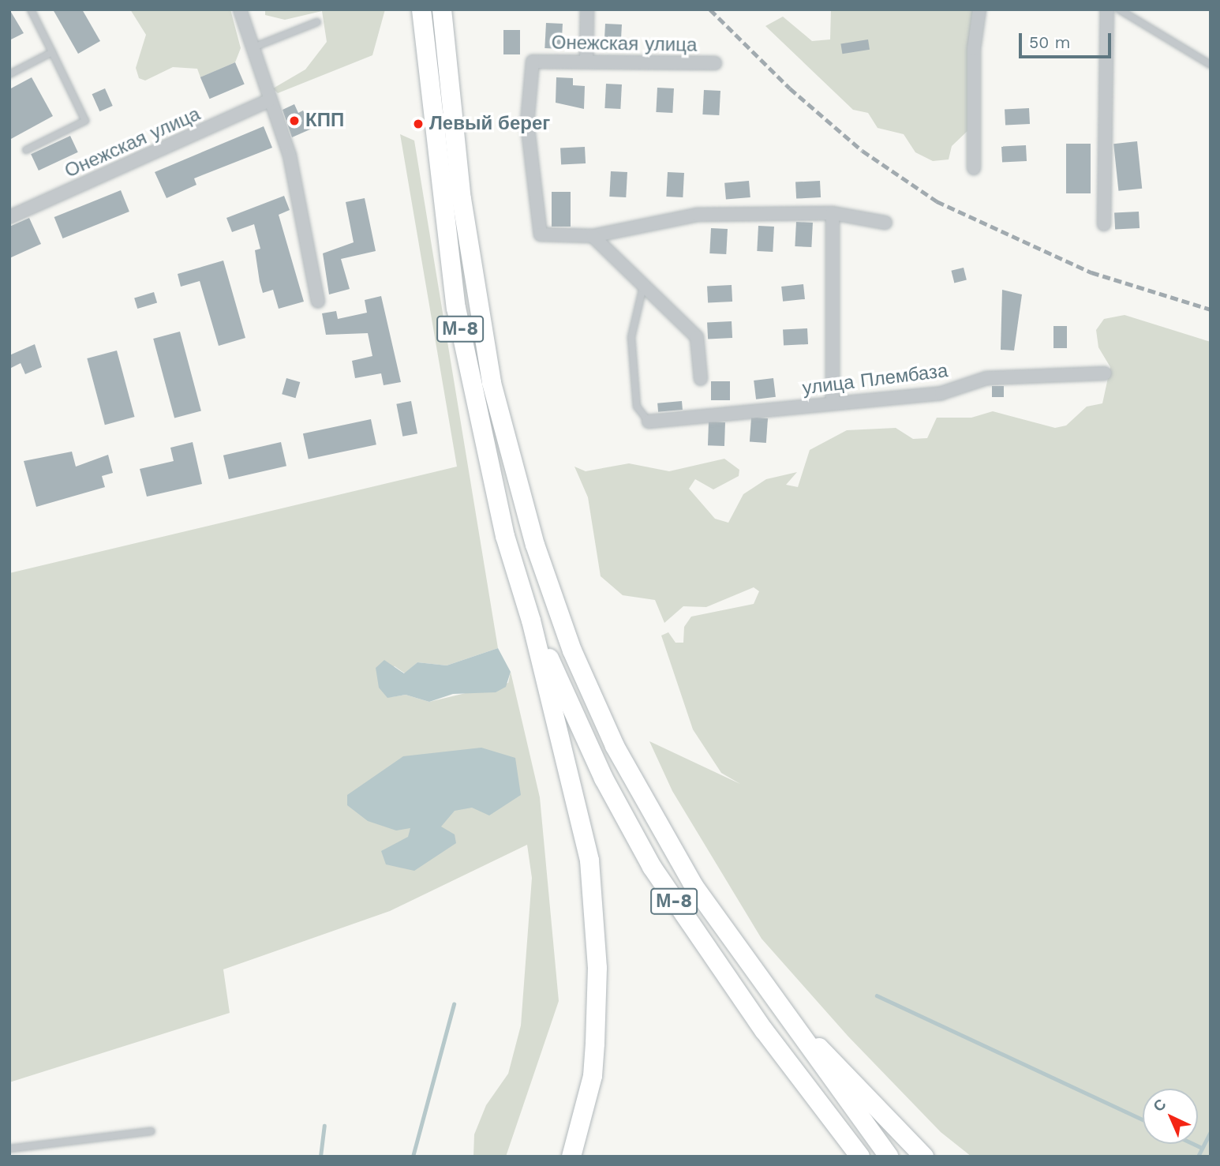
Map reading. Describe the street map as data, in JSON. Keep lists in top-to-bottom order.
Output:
{
  "streets": {
    "main road": ["М-8"],
    "street": ["Онежская улица", "улица Плембаза"]
  },
  "places": ["КПП", "Левый берег"],
  "scale_bar": "50 m",
  "north": "top left"
}
